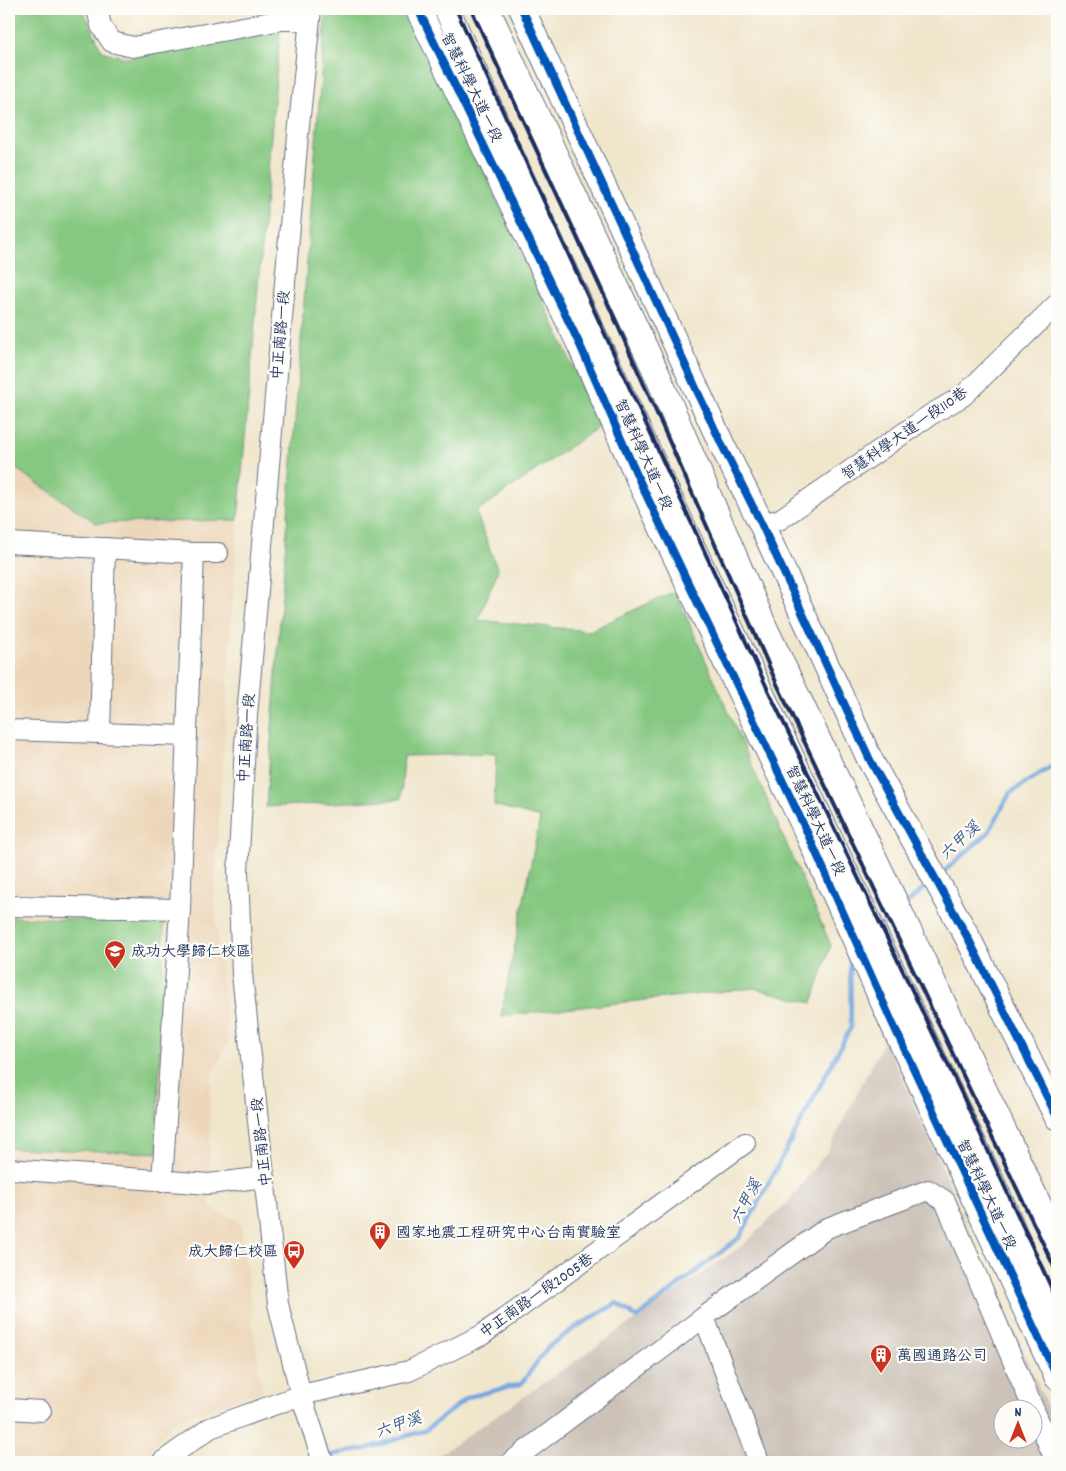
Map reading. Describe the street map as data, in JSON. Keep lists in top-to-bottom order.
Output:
{
  "streets": {
    "main road": ["智慧科學大道一段"],
    "street": ["中正南路一段", "智慧科學大道一段110巷", "中正南路一段2005巷"]
  },
  "crossings": [
    ["中正南路一段", "中正南路一段2005巷"]
  ],
  "water": ["六甲溪"],
  "places": {
    "school or university": ["成功大學歸仁校區"],
    "building": ["國家地震工程研究中心台南實驗室", "萬國通路公司"],
    "bus stop": ["成大歸仁校區"]
  },
  "north": "top"
}
